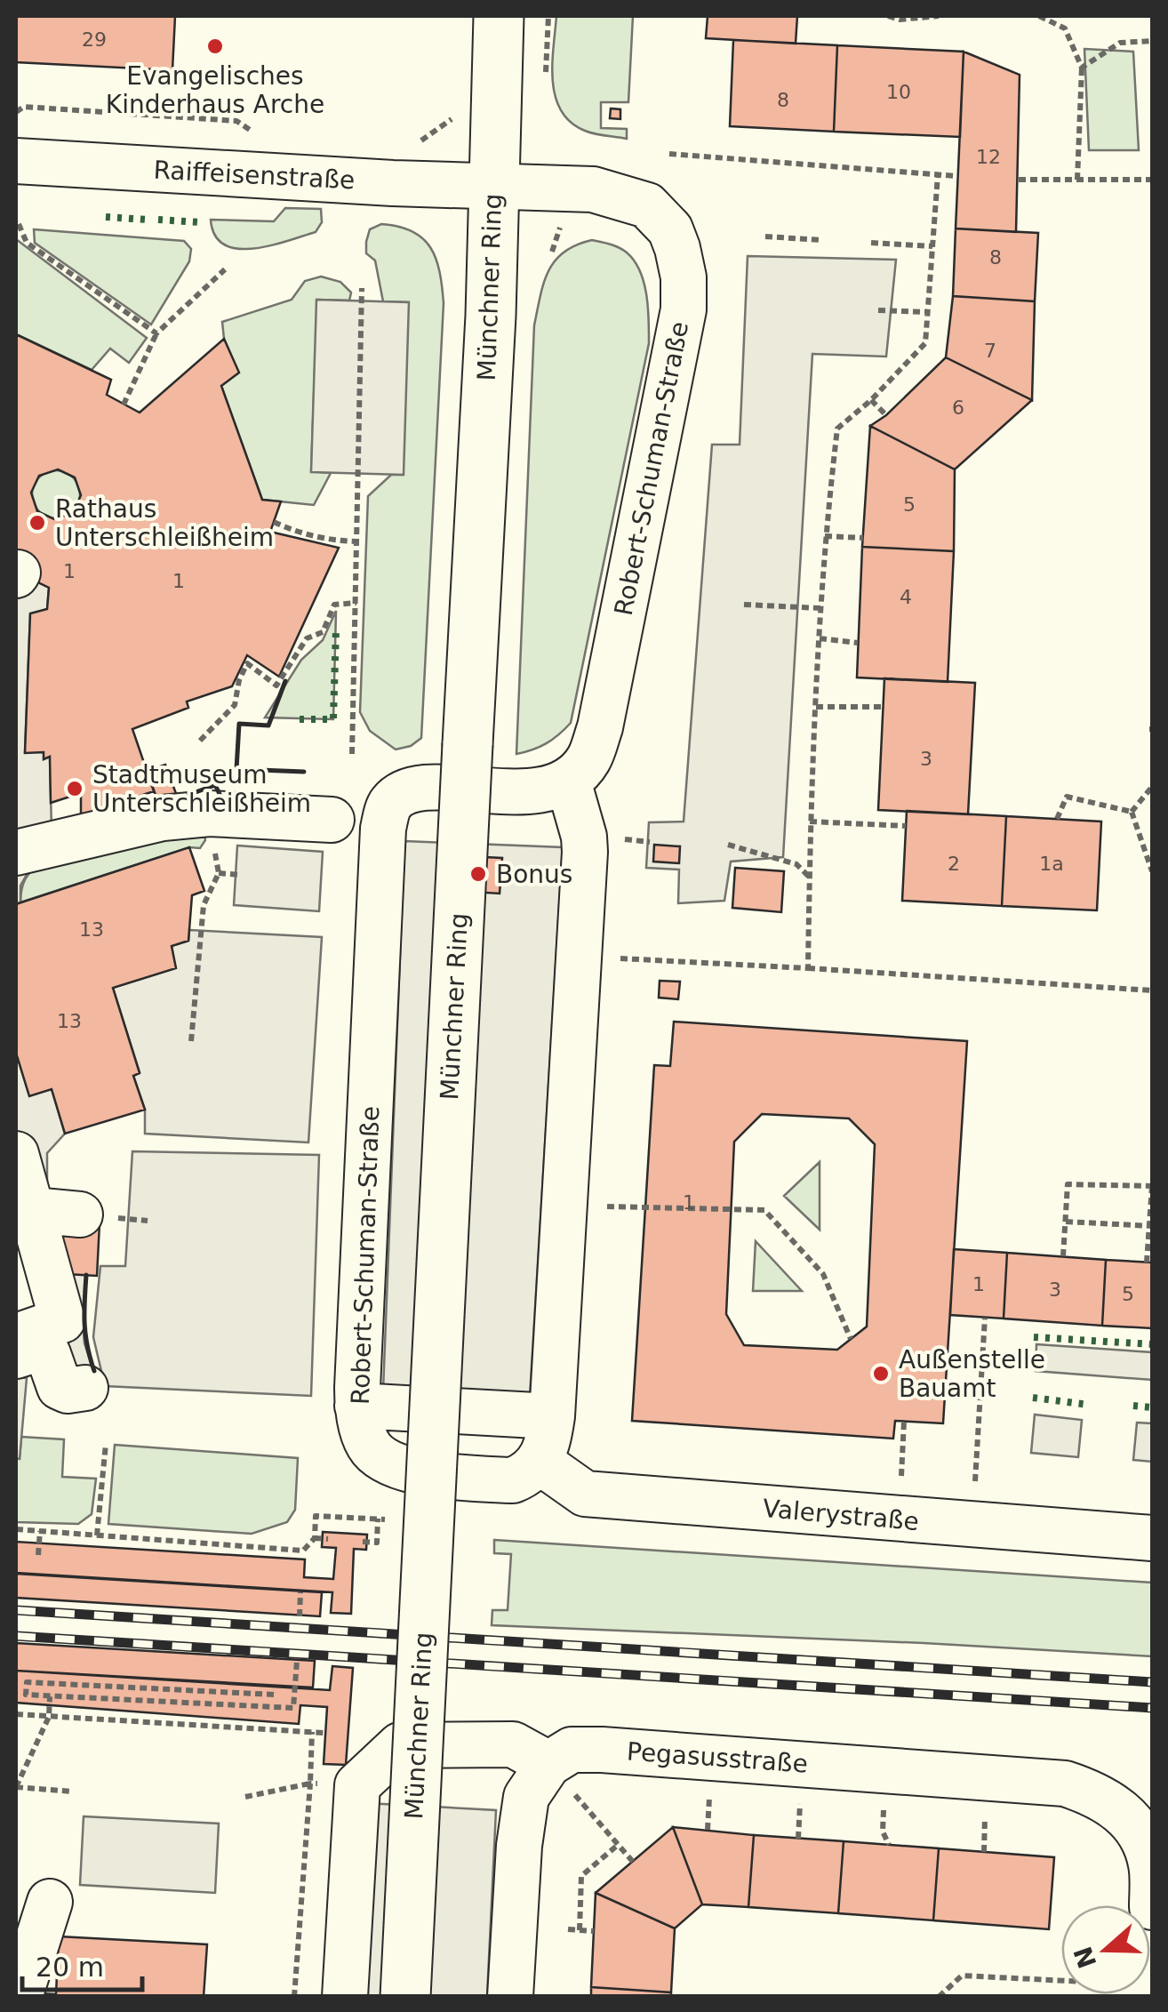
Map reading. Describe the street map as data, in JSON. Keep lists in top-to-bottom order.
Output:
{
  "streets": {
    "main road": ["Münchner Ring"],
    "street": [
      "Raiffeisenstraße",
      "Robert-Schuman-Straße",
      "Valerystraße",
      "Pegasusstraße"
    ]
  },
  "crossings": [
    ["Raiffeisenstraße", "Münchner Ring"],
    ["Raiffeisenstraße", "Robert-Schuman-Straße"],
    ["Münchner Ring", "Robert-Schuman-Straße"],
    ["Robert-Schuman-Straße", "Valerystraße"]
  ],
  "places": [
    "Evangelisches Kinderhaus Arche",
    "Rathaus Unterschleißheim",
    "Stadtmuseum Unterschleißheim",
    "Bonus",
    "Außenstelle Bauamt"
  ],
  "house_numbers": [
    "29",
    "10",
    "8",
    "12",
    "8",
    "7",
    "6",
    "5",
    "1",
    "1",
    "4",
    "3",
    "2",
    "1a",
    "13",
    "13",
    "1",
    "1",
    "3",
    "5"
  ],
  "scale_bar": "20 m",
  "north": "left"
}
